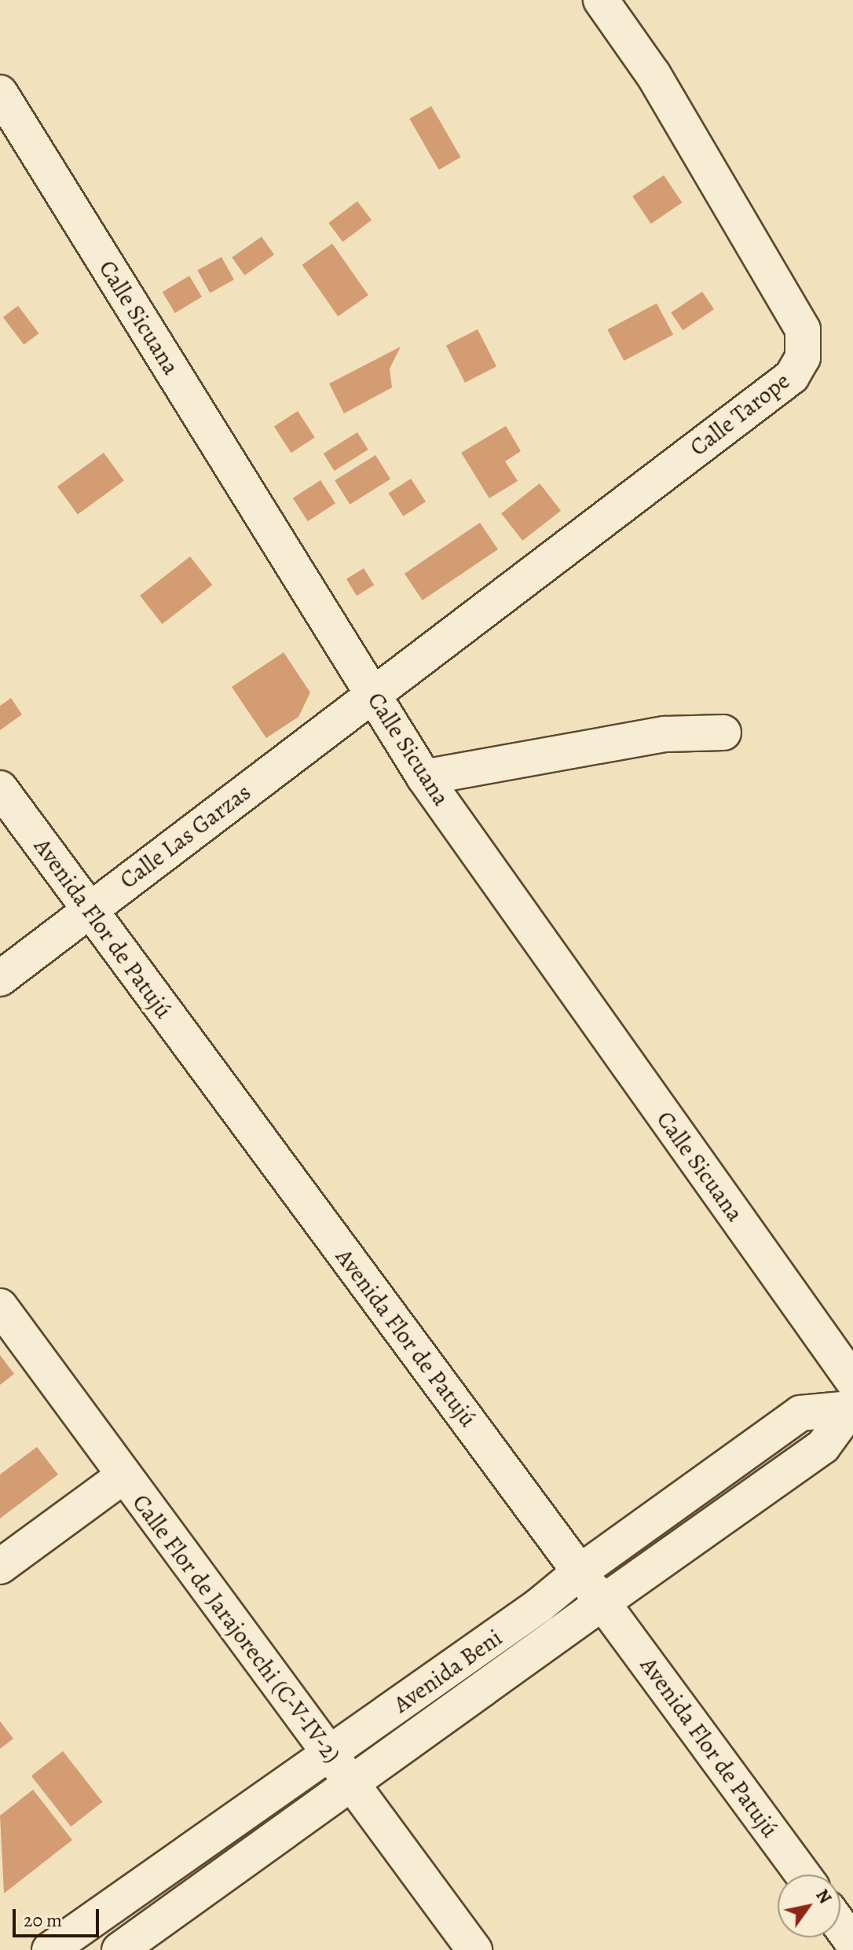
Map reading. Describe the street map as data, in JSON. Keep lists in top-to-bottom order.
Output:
{
  "streets": {
    "street": [
      "Calle Sicuana",
      "Calle Tarope",
      "Calle Las Garzas",
      "Avenida Flor de Patujú",
      "Calle Flor de Jarajorechi (C-V-IV-2)",
      "Avenida Beni"
    ]
  },
  "crossings": [
    ["Calle Sicuana", "Calle Tarope"],
    ["Calle Sicuana", "Calle Las Garzas"],
    ["Calle Sicuana", "Avenida Beni"],
    ["Calle Tarope", "Calle Las Garzas"],
    ["Calle Las Garzas", "Avenida Flor de Patujú"],
    ["Avenida Flor de Patujú", "Avenida Beni"],
    ["Calle Flor de Jarajorechi (C-V-IV-2)", "Avenida Beni"]
  ],
  "scale_bar": "20 m",
  "north": "top right"
}
